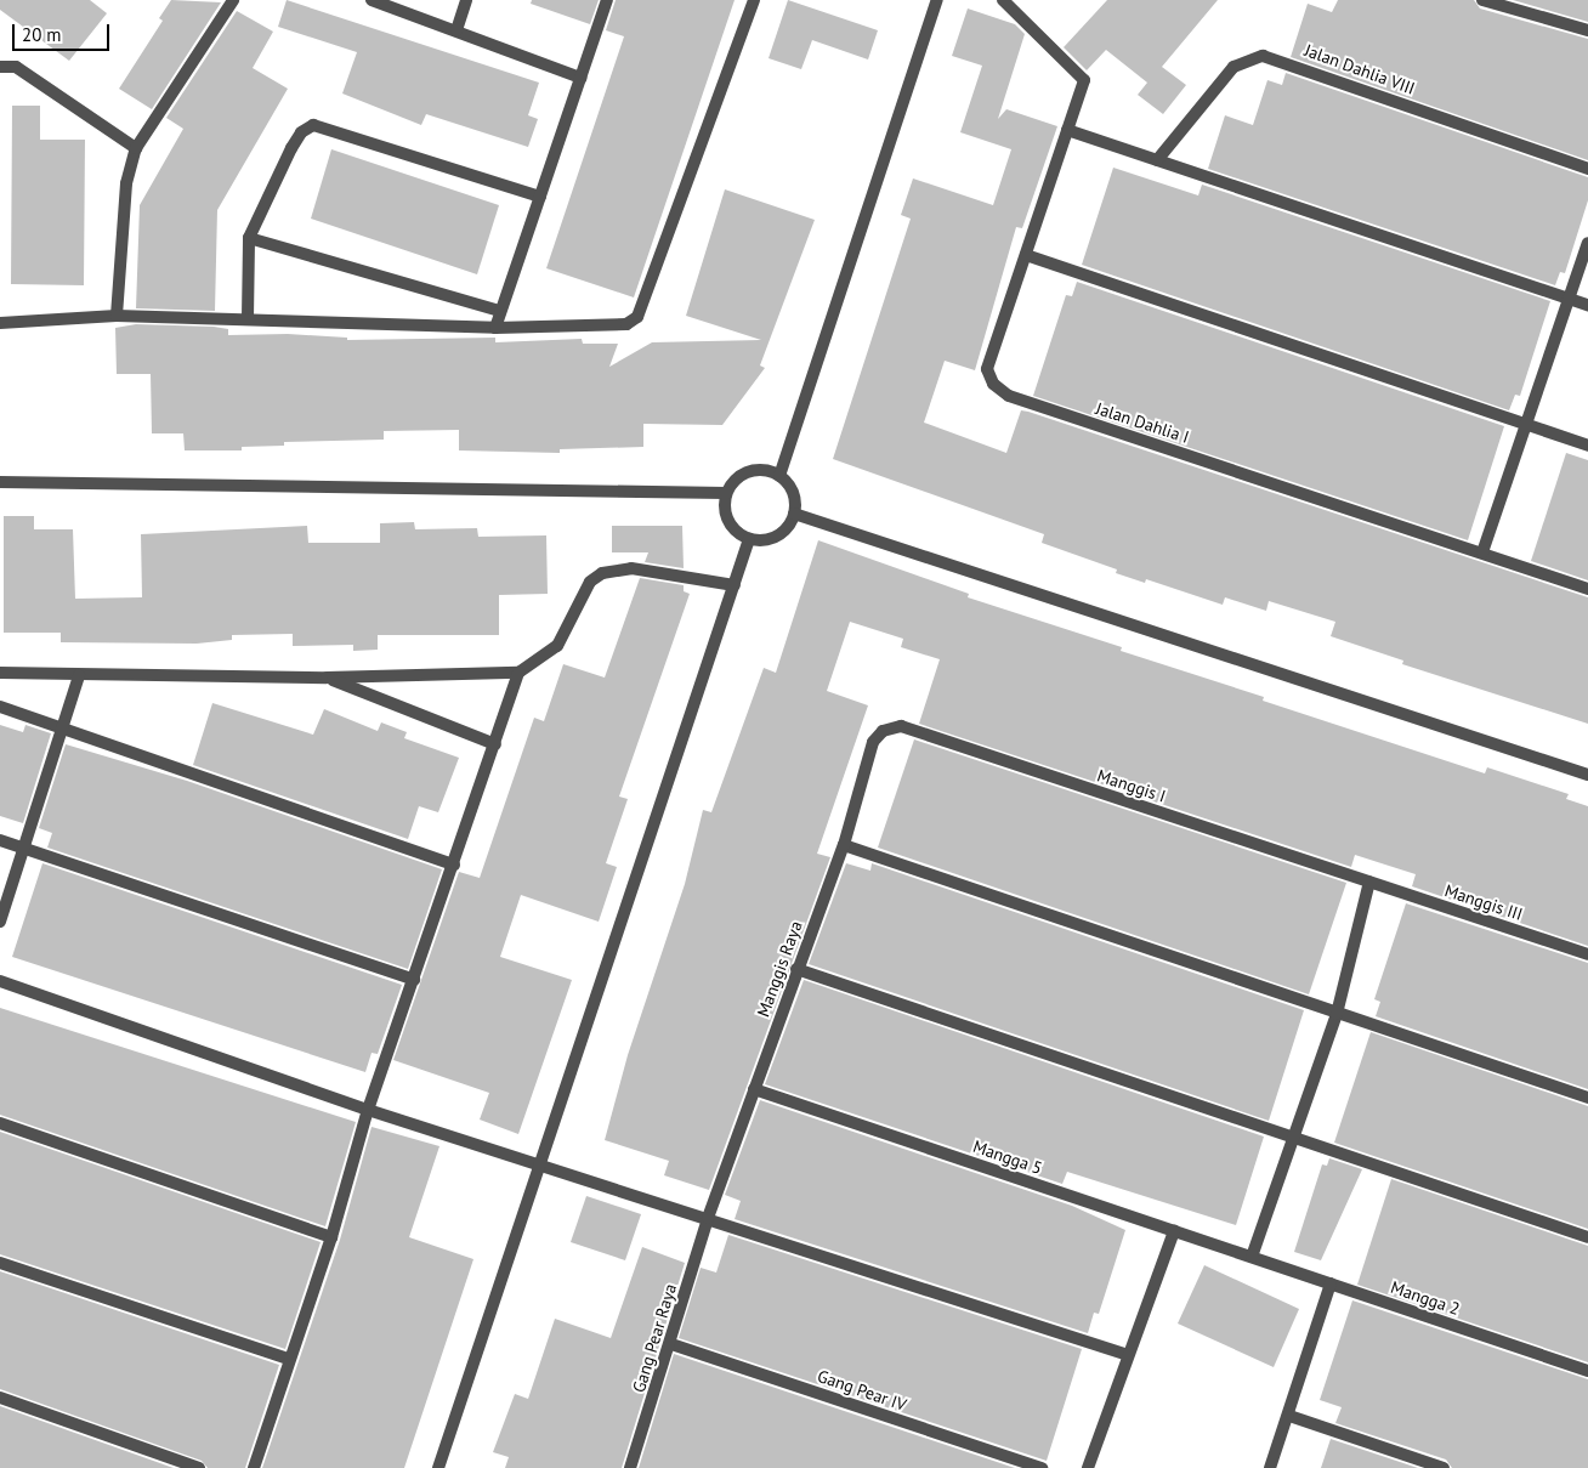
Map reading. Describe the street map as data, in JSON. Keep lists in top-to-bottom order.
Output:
{
  "streets": {
    "street": [
      "Jalan Dahlia VIII",
      "Jalan Dahlia I",
      "Manggis I",
      "Manggis III",
      "Manggis Raya",
      "Mangga 5",
      "Mangga 2",
      "Gang Pear Raya",
      "Gang Pear IV"
    ]
  },
  "crossings": [
    ["Manggis I", "Manggis III"],
    ["Manggis I", "Manggis Raya"],
    ["Manggis Raya", "Mangga 5"],
    ["Manggis Raya", "Gang Pear Raya"],
    ["Mangga 5", "Mangga 2"],
    ["Gang Pear Raya", "Gang Pear IV"]
  ],
  "scale_bar": "20 m"
}
